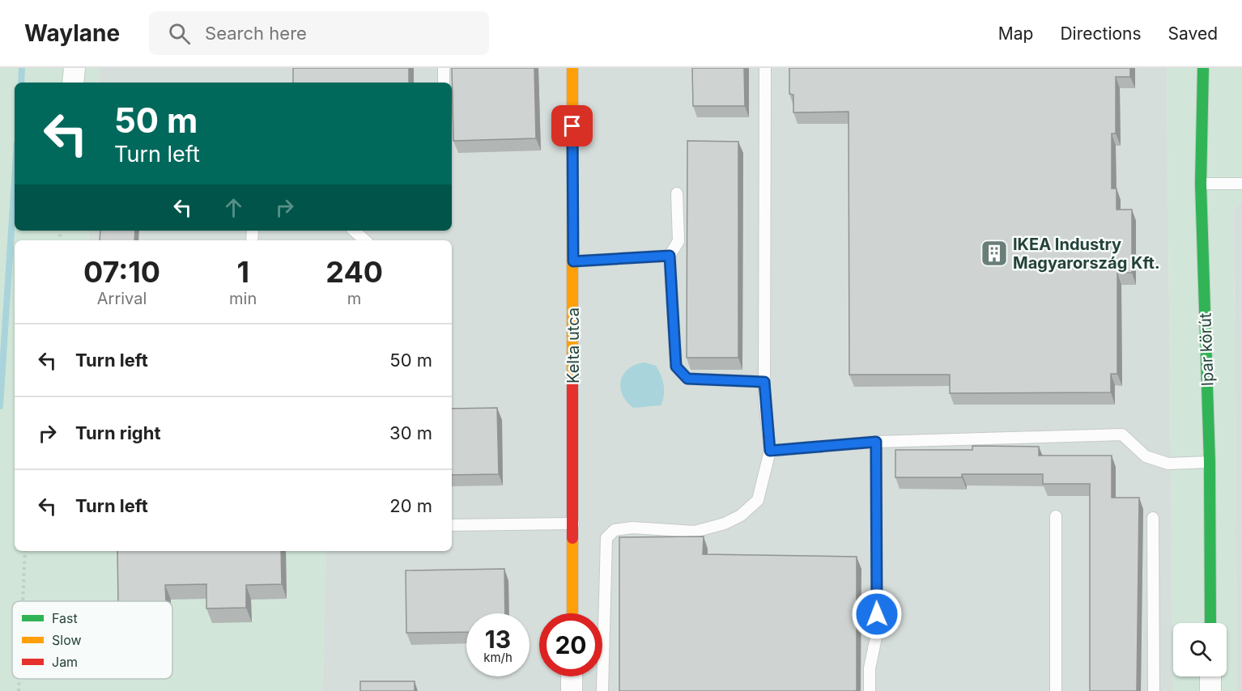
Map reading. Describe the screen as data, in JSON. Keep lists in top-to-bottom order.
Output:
{
  "streets": {
    "street": ["Kelta utca", "Ipar körút"]
  },
  "places": {
    "building": ["IKEA Industry Magyarország Kft."]
  },
  "legend": ["Fast", "Slow", "Jam"],
  "page": {
    "header": "Waylane",
    "search": "Search here",
    "nav": ["Map", "Directions", "Saved"],
    "turn": ["50 m", "Turn left"],
    "eta": [
      "07:10",
      "Arrival",
      "1",
      "min",
      "240",
      "m"
    ],
    "list": [
      {
        "name": "Turn left",
        "value": "50 m"
      },
      {
        "name": "Turn right",
        "value": "30 m"
      },
      {
        "name": "Turn left",
        "value": "20 m"
      }
    ],
    "speed": "13 km/h",
    "limit": "20"
  }
}
